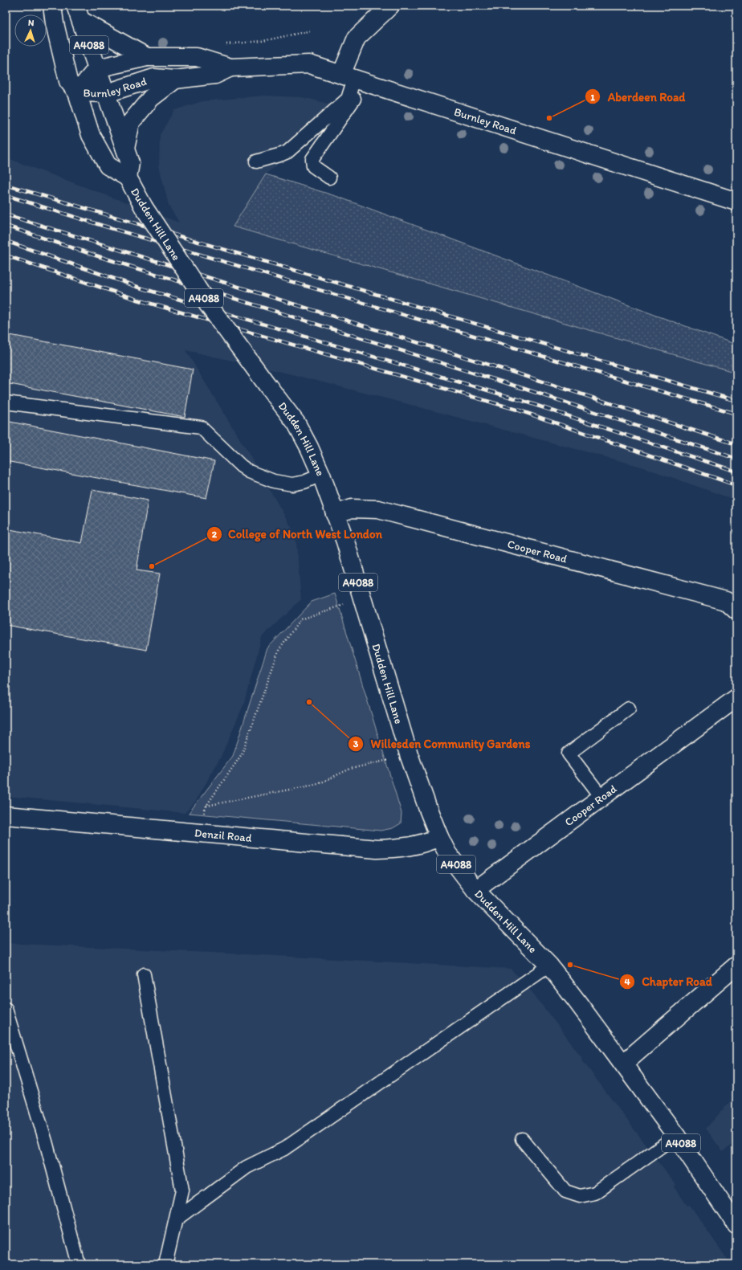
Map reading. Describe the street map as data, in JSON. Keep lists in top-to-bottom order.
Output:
{
  "streets": {
    "street": [
      "A4088",
      "Burnley Road",
      "Dudden Hill Lane",
      "Cooper Road",
      "Denzil Road"
    ]
  },
  "crossings": [
    ["Burnley Road", "Dudden Hill Lane"],
    ["Dudden Hill Lane", "Cooper Road"],
    ["Dudden Hill Lane", "Denzil Road"]
  ],
  "places": [
    "Aberdeen Road",
    "College of North West London",
    "Willesden Community Gardens",
    "Chapter Road"
  ],
  "north": "top"
}
